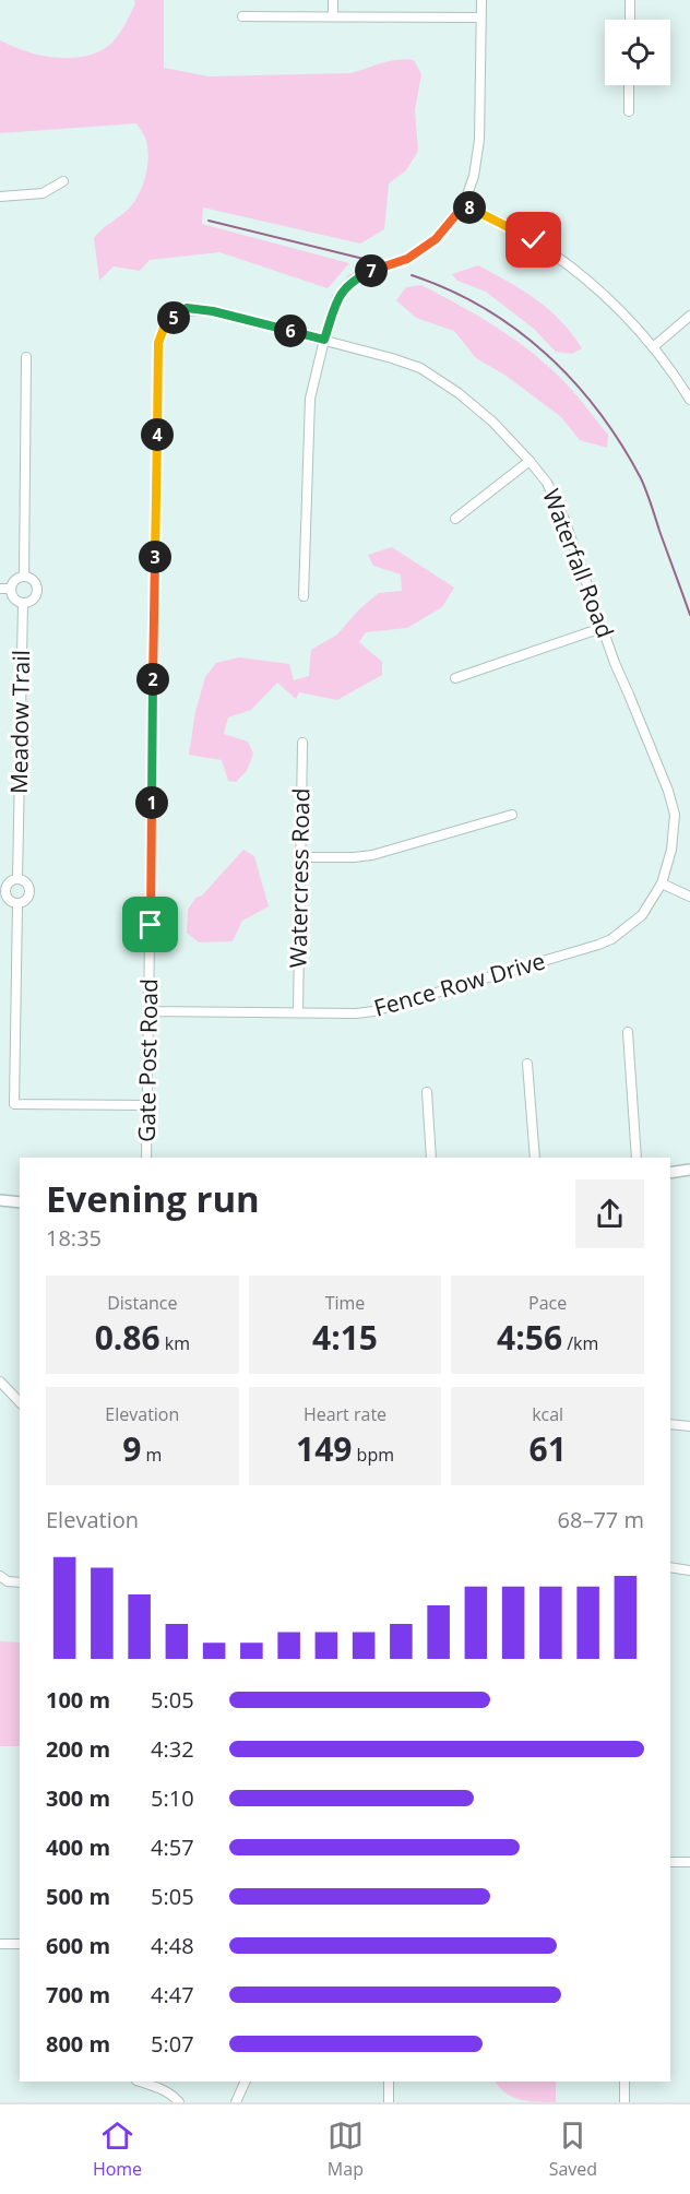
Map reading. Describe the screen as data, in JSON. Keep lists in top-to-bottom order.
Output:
{
  "streets": {
    "street": [
      "Waterfall Road",
      "Meadow Trail",
      "Watercress Road",
      "Fence Row Drive",
      "Gate Post Road"
    ]
  },
  "crossings": [
    ["Waterfall Road", "Fence Row Drive"],
    ["Waterfall Road", "Gate Post Road"],
    ["Meadow Trail", "Gate Post Road"],
    ["Watercress Road", "Fence Row Drive"],
    ["Fence Row Drive", "Gate Post Road"]
  ],
  "page": {
    "pins": [
      "8",
      "7",
      "5",
      "6",
      "4",
      "3",
      "2",
      "1"
    ],
    "heading": ["Evening run", "18:35"],
    "stats": [
      ["Distance", "0.86 km"],
      ["Time", "4:15"],
      ["Pace", "4:56 /km"],
      ["Elevation", "9 m"],
      ["Heart rate", "149 bpm"],
      ["kcal", "61"]
    ],
    "chart": ["Elevation", "68–77 m"],
    "list": [
      {
        "name": "100 m",
        "note": "5:05"
      },
      {
        "name": "200 m",
        "note": "4:32"
      },
      {
        "name": "300 m",
        "note": "5:10"
      },
      {
        "name": "400 m",
        "note": "4:57"
      },
      {
        "name": "500 m",
        "note": "5:05"
      },
      {
        "name": "600 m",
        "note": "4:48"
      },
      {
        "name": "700 m",
        "note": "4:47"
      },
      {
        "name": "800 m",
        "note": "5:07"
      }
    ],
    "tabs": ["Home", "Map", "Saved"]
  }
}
